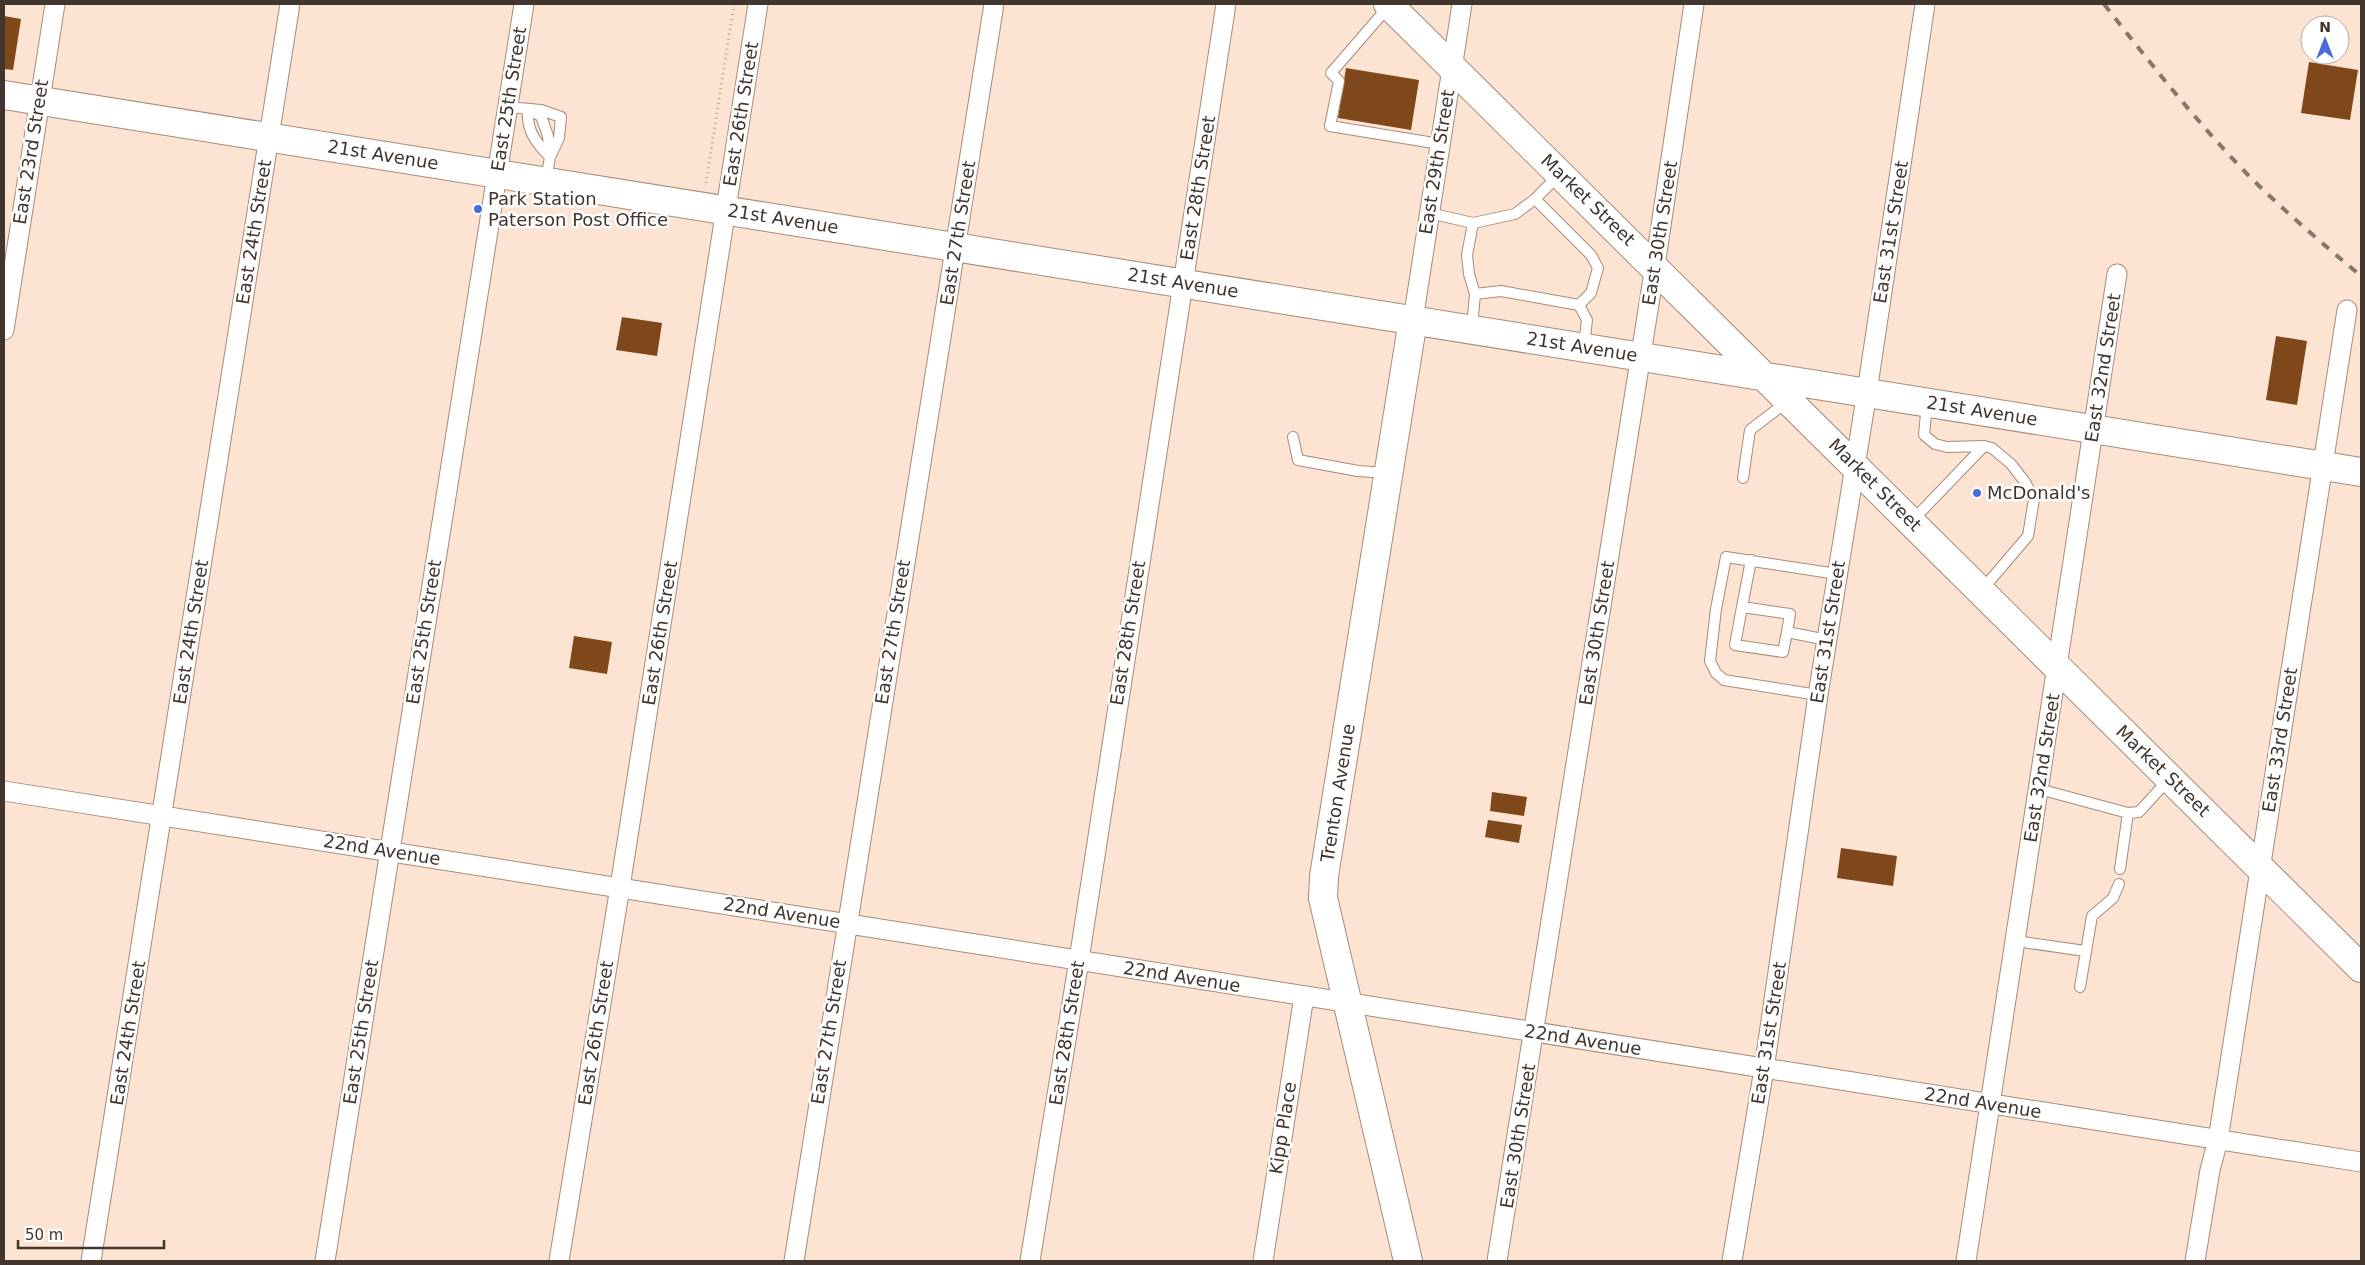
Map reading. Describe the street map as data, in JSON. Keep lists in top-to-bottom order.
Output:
{
  "streets": {
    "street": [
      "East 25th Street",
      "East 26th Street",
      "East 23rd Street",
      "21st Avenue",
      "East 29th Street",
      "East 28th Street",
      "Market Street",
      "East 24th Street",
      "East 31st Street",
      "East 27th Street",
      "East 30th Street",
      "East 32nd Street",
      "East 33rd Street",
      "Trenton Avenue",
      "22nd Avenue",
      "Kipp Place"
    ]
  },
  "crossings": [
    ["East 25th Street", "21st Avenue"],
    ["East 25th Street", "22nd Avenue"],
    ["East 26th Street", "21st Avenue"],
    ["East 26th Street", "22nd Avenue"],
    ["East 23rd Street", "21st Avenue"],
    ["21st Avenue", "East 29th Street"],
    ["21st Avenue", "East 28th Street"],
    ["21st Avenue", "Market Street"],
    ["21st Avenue", "East 24th Street"],
    ["21st Avenue", "East 31st Street"],
    ["21st Avenue", "East 27th Street"],
    ["21st Avenue", "East 30th Street"],
    ["21st Avenue", "East 32nd Street"],
    ["21st Avenue", "East 33rd Street"],
    ["21st Avenue", "Trenton Avenue"],
    ["East 29th Street", "Market Street"],
    ["East 29th Street", "Trenton Avenue"],
    ["East 28th Street", "22nd Avenue"],
    ["Market Street", "East 31st Street"],
    ["Market Street", "East 30th Street"],
    ["Market Street", "East 32nd Street"],
    ["Market Street", "East 33rd Street"],
    ["East 24th Street", "22nd Avenue"],
    ["East 31st Street", "22nd Avenue"],
    ["East 27th Street", "22nd Avenue"],
    ["East 30th Street", "22nd Avenue"],
    ["East 32nd Street", "22nd Avenue"],
    ["East 33rd Street", "22nd Avenue"],
    ["Trenton Avenue", "22nd Avenue"],
    ["22nd Avenue", "Kipp Place"]
  ],
  "places": ["Park Station Paterson Post Office", "McDonald's"],
  "scale_bar": "50 m",
  "north": "top"
}
